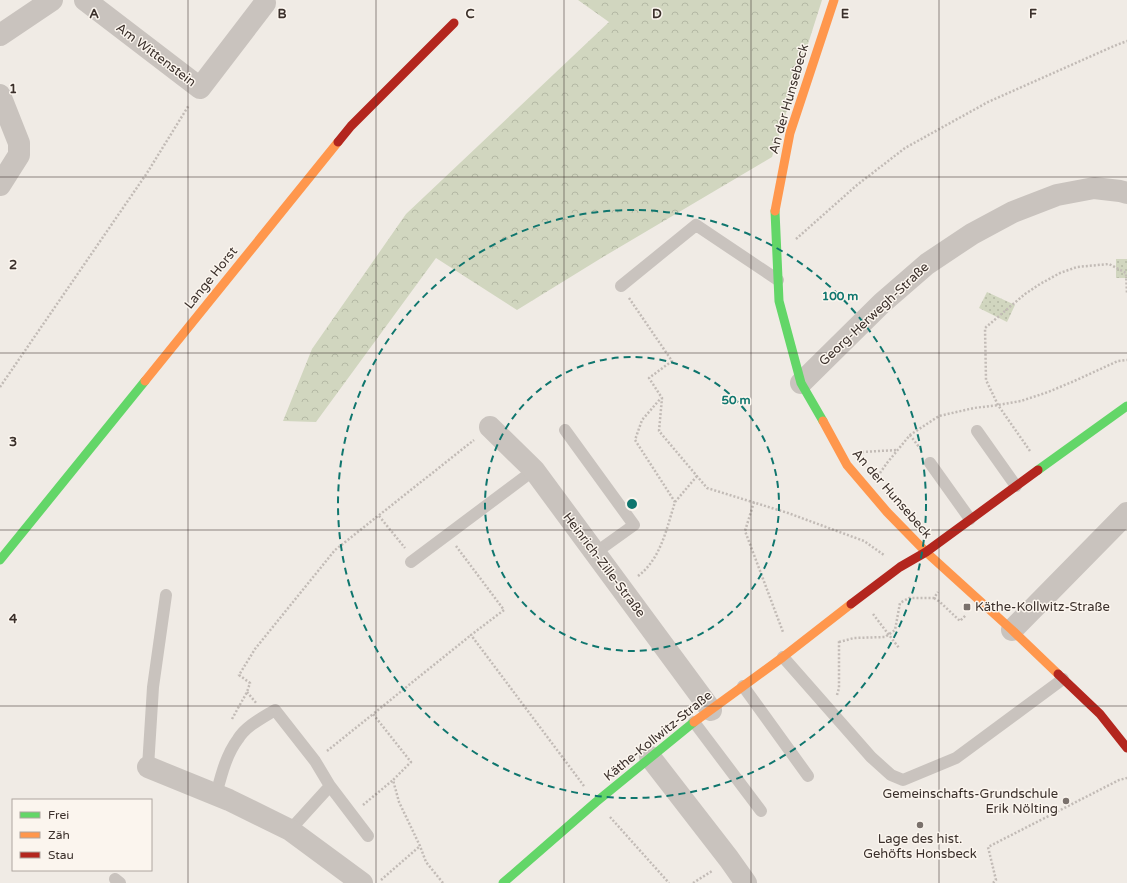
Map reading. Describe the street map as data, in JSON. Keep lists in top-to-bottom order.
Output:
{
  "streets": {
    "street": [
      "Am Wittenstein",
      "An der Hunsebeck",
      "Lange Horst",
      "Georg-Herwegh-Straße",
      "Heinrich-Zille-Straße",
      "Käthe-Kollwitz-Straße"
    ]
  },
  "crossings": [
    ["An der Hunsebeck", "Georg-Herwegh-Straße"],
    ["An der Hunsebeck", "Käthe-Kollwitz-Straße"],
    ["Heinrich-Zille-Straße", "Käthe-Kollwitz-Straße"]
  ],
  "places": {
    "transit": ["Käthe-Kollwitz-Straße"],
    "other": ["Gemeinschafts-Grundschule Erik Nölting", "Lage des hist. Gehöfts Honsbeck"]
  },
  "legend": ["Frei", "Zäh", "Stau"],
  "grid": {
    "columns": [
      "A",
      "B",
      "C",
      "D",
      "E",
      "F"
    ],
    "rows": [
      "1",
      "2",
      "3",
      "4"
    ]
  },
  "rings": ["100 m", "50 m"]
}
